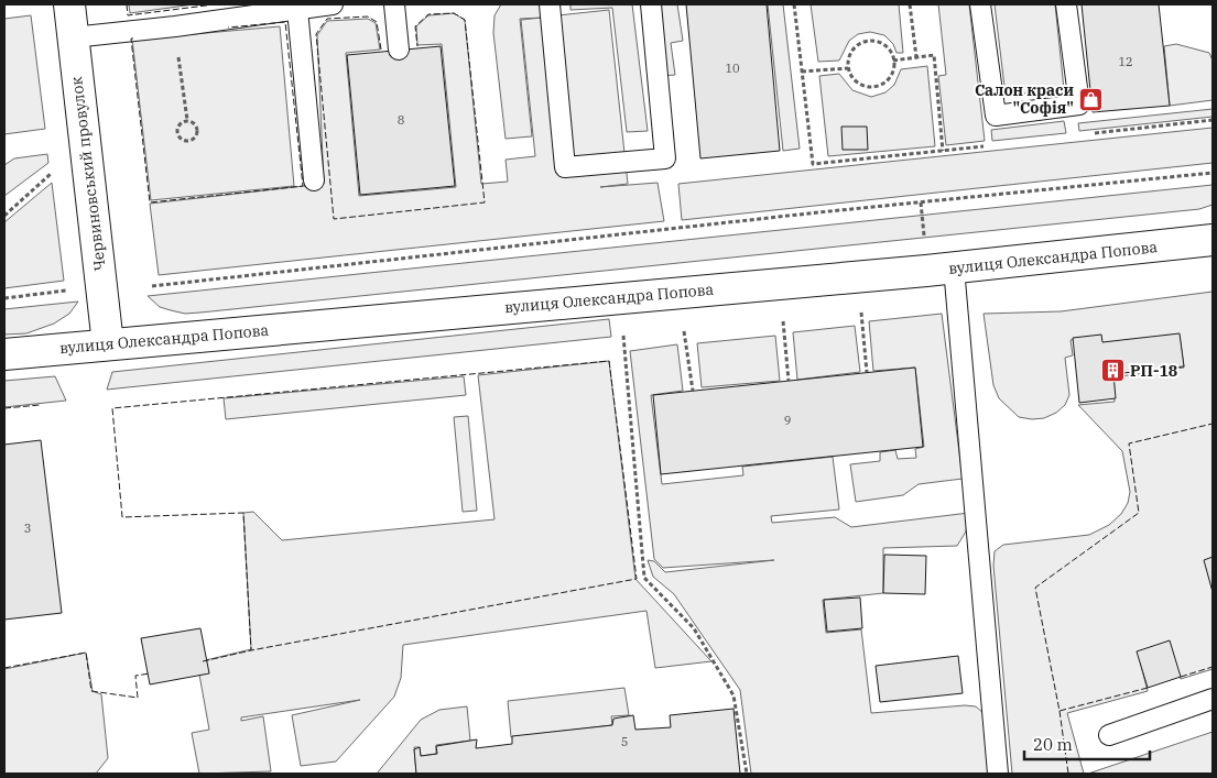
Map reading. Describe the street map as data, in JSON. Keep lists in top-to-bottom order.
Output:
{
  "streets": {
    "street": ["Червиновський провулок", "вулиця Олександра Попова"]
  },
  "crossings": [
    ["Червиновський провулок", "вулиця Олександра Попова"]
  ],
  "places": {
    "shop": ["Салон краси \"Софія\""],
    "building": ["РП-18"]
  },
  "house_numbers": [
    "12",
    "10",
    "8",
    "9",
    "3",
    "5"
  ],
  "scale_bar": "20 m"
}
